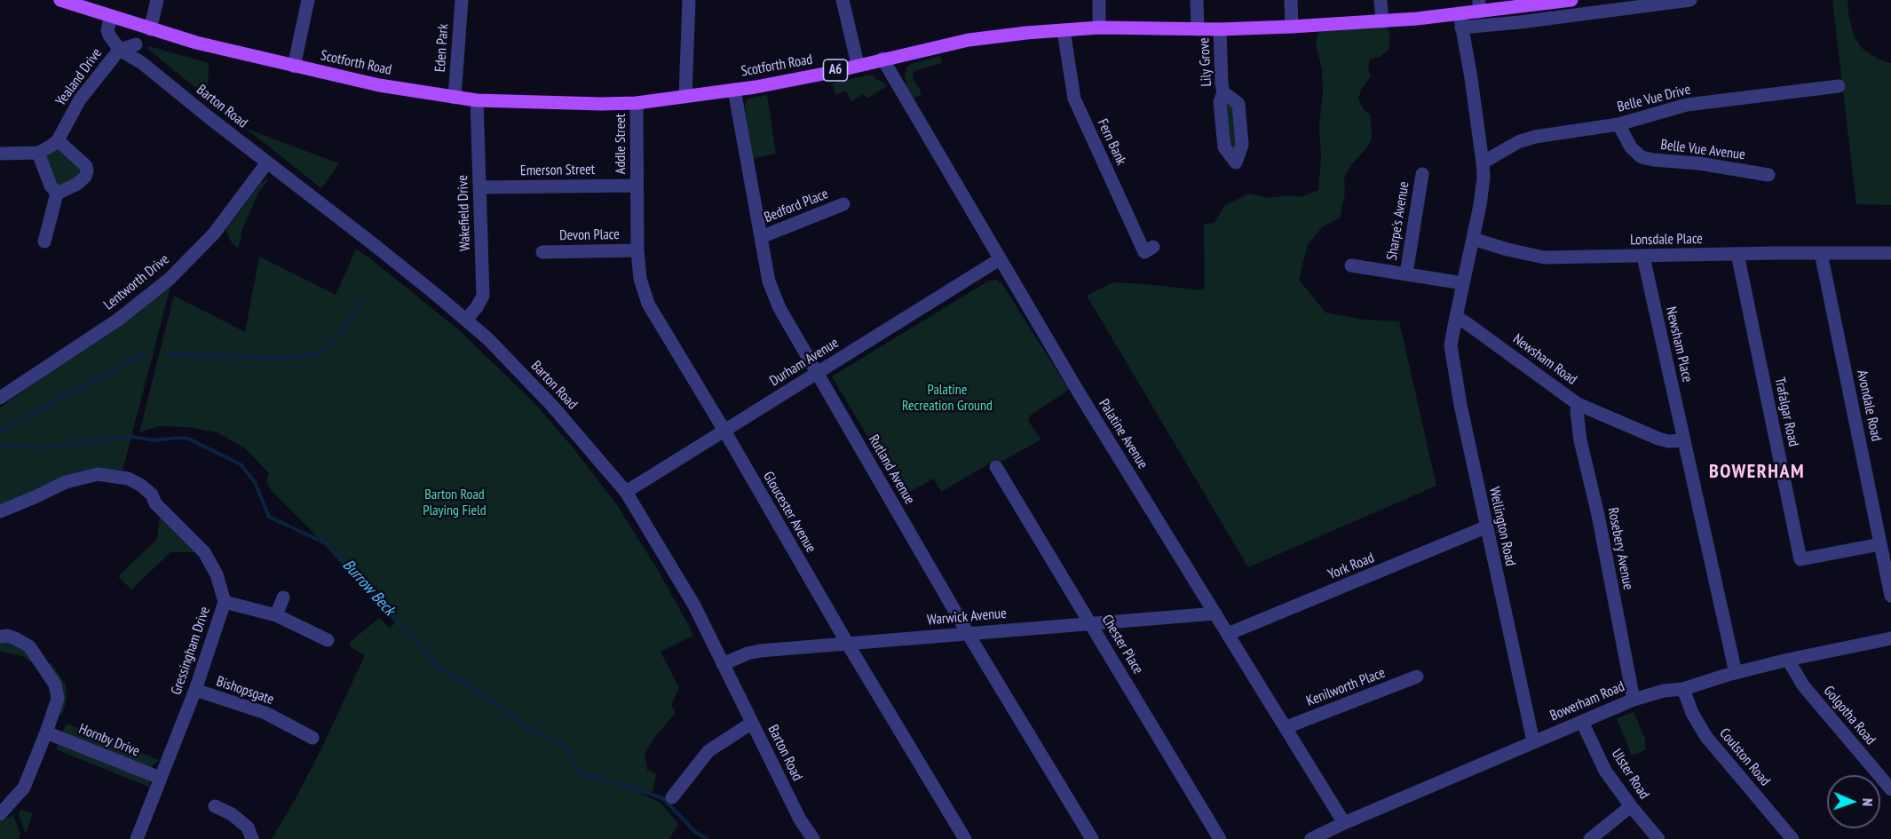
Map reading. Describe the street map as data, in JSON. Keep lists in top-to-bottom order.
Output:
{
  "streets": {
    "main road": ["Scotforth Road", "A6"],
    "street": [
      "Eden Park",
      "Lily Grove",
      "Yealand Drive",
      "Belle Vue Drive",
      "Barton Road",
      "Fern Bank",
      "Addle Street",
      "Belle Vue Avenue",
      "Emerson Street",
      "Bedford Place",
      "Wakefield Drive",
      "Sharpe's Avenue",
      "Devon Place",
      "Lonsdale Place",
      "Lentworth Drive",
      "Newsham Place",
      "Newsham Road",
      "Durham Avenue",
      "Avondale Road",
      "Trafalgar Road",
      "Palatine Avenue",
      "Rutland Avenue",
      "Gloucester Avenue",
      "Wellington Road",
      "Rosebery Avenue",
      "York Road",
      "Warwick Avenue",
      "Chester Place",
      "Gressingham Drive",
      "Kenilworth Place",
      "Bishopsgate",
      "Bowerham Road",
      "Golgotha Road",
      "Hornby Drive",
      "Coulston Road",
      "Ulster Road"
    ]
  },
  "crossings": [
    ["Eden Park", "Scotforth Road"],
    ["Lily Grove", "Scotforth Road"],
    ["Scotforth Road", "Fern Bank"],
    ["Scotforth Road", "Addle Street"],
    ["Scotforth Road", "Wakefield Drive"],
    ["Scotforth Road", "Palatine Avenue"],
    ["Scotforth Road", "Rutland Avenue"],
    ["Yealand Drive", "Barton Road"],
    ["Belle Vue Drive", "Belle Vue Avenue"],
    ["Barton Road", "Wakefield Drive"],
    ["Barton Road", "Lentworth Drive"],
    ["Barton Road", "Durham Avenue"],
    ["Barton Road", "Warwick Avenue"],
    ["Addle Street", "Emerson Street"],
    ["Addle Street", "Gloucester Avenue"],
    ["Emerson Street", "Wakefield Drive"],
    ["Emerson Street", "Gloucester Avenue"],
    ["Bedford Place", "Rutland Avenue"],
    ["Devon Place", "Gloucester Avenue"],
    ["Lonsdale Place", "Newsham Place"],
    ["Lonsdale Place", "Avondale Road"],
    ["Lonsdale Place", "Trafalgar Road"],
    ["Newsham Place", "Newsham Road"],
    ["Newsham Road", "Wellington Road"],
    ["Newsham Road", "Rosebery Avenue"],
    ["Durham Avenue", "Palatine Avenue"],
    ["Durham Avenue", "Rutland Avenue"],
    ["Durham Avenue", "Gloucester Avenue"],
    ["Avondale Road", "Trafalgar Road"],
    ["Palatine Avenue", "York Road"],
    ["Palatine Avenue", "Warwick Avenue"],
    ["Palatine Avenue", "Kenilworth Place"],
    ["Palatine Avenue", "Bowerham Road"],
    ["Rutland Avenue", "Warwick Avenue"],
    ["Gloucester Avenue", "Warwick Avenue"],
    ["Wellington Road", "York Road"],
    ["Wellington Road", "Bowerham Road"],
    ["Rosebery Avenue", "Bowerham Road"],
    ["Warwick Avenue", "Chester Place"],
    ["Gressingham Drive", "Bishopsgate"],
    ["Gressingham Drive", "Hornby Drive"],
    ["Bowerham Road", "Golgotha Road"],
    ["Bowerham Road", "Coulston Road"],
    ["Bowerham Road", "Ulster Road"]
  ],
  "districts": ["BOWERHAM"],
  "water": ["Burrow Beck"],
  "parks": ["Palatine Recreation Ground", "Barton Road Playing Field"],
  "north": "right"
}
